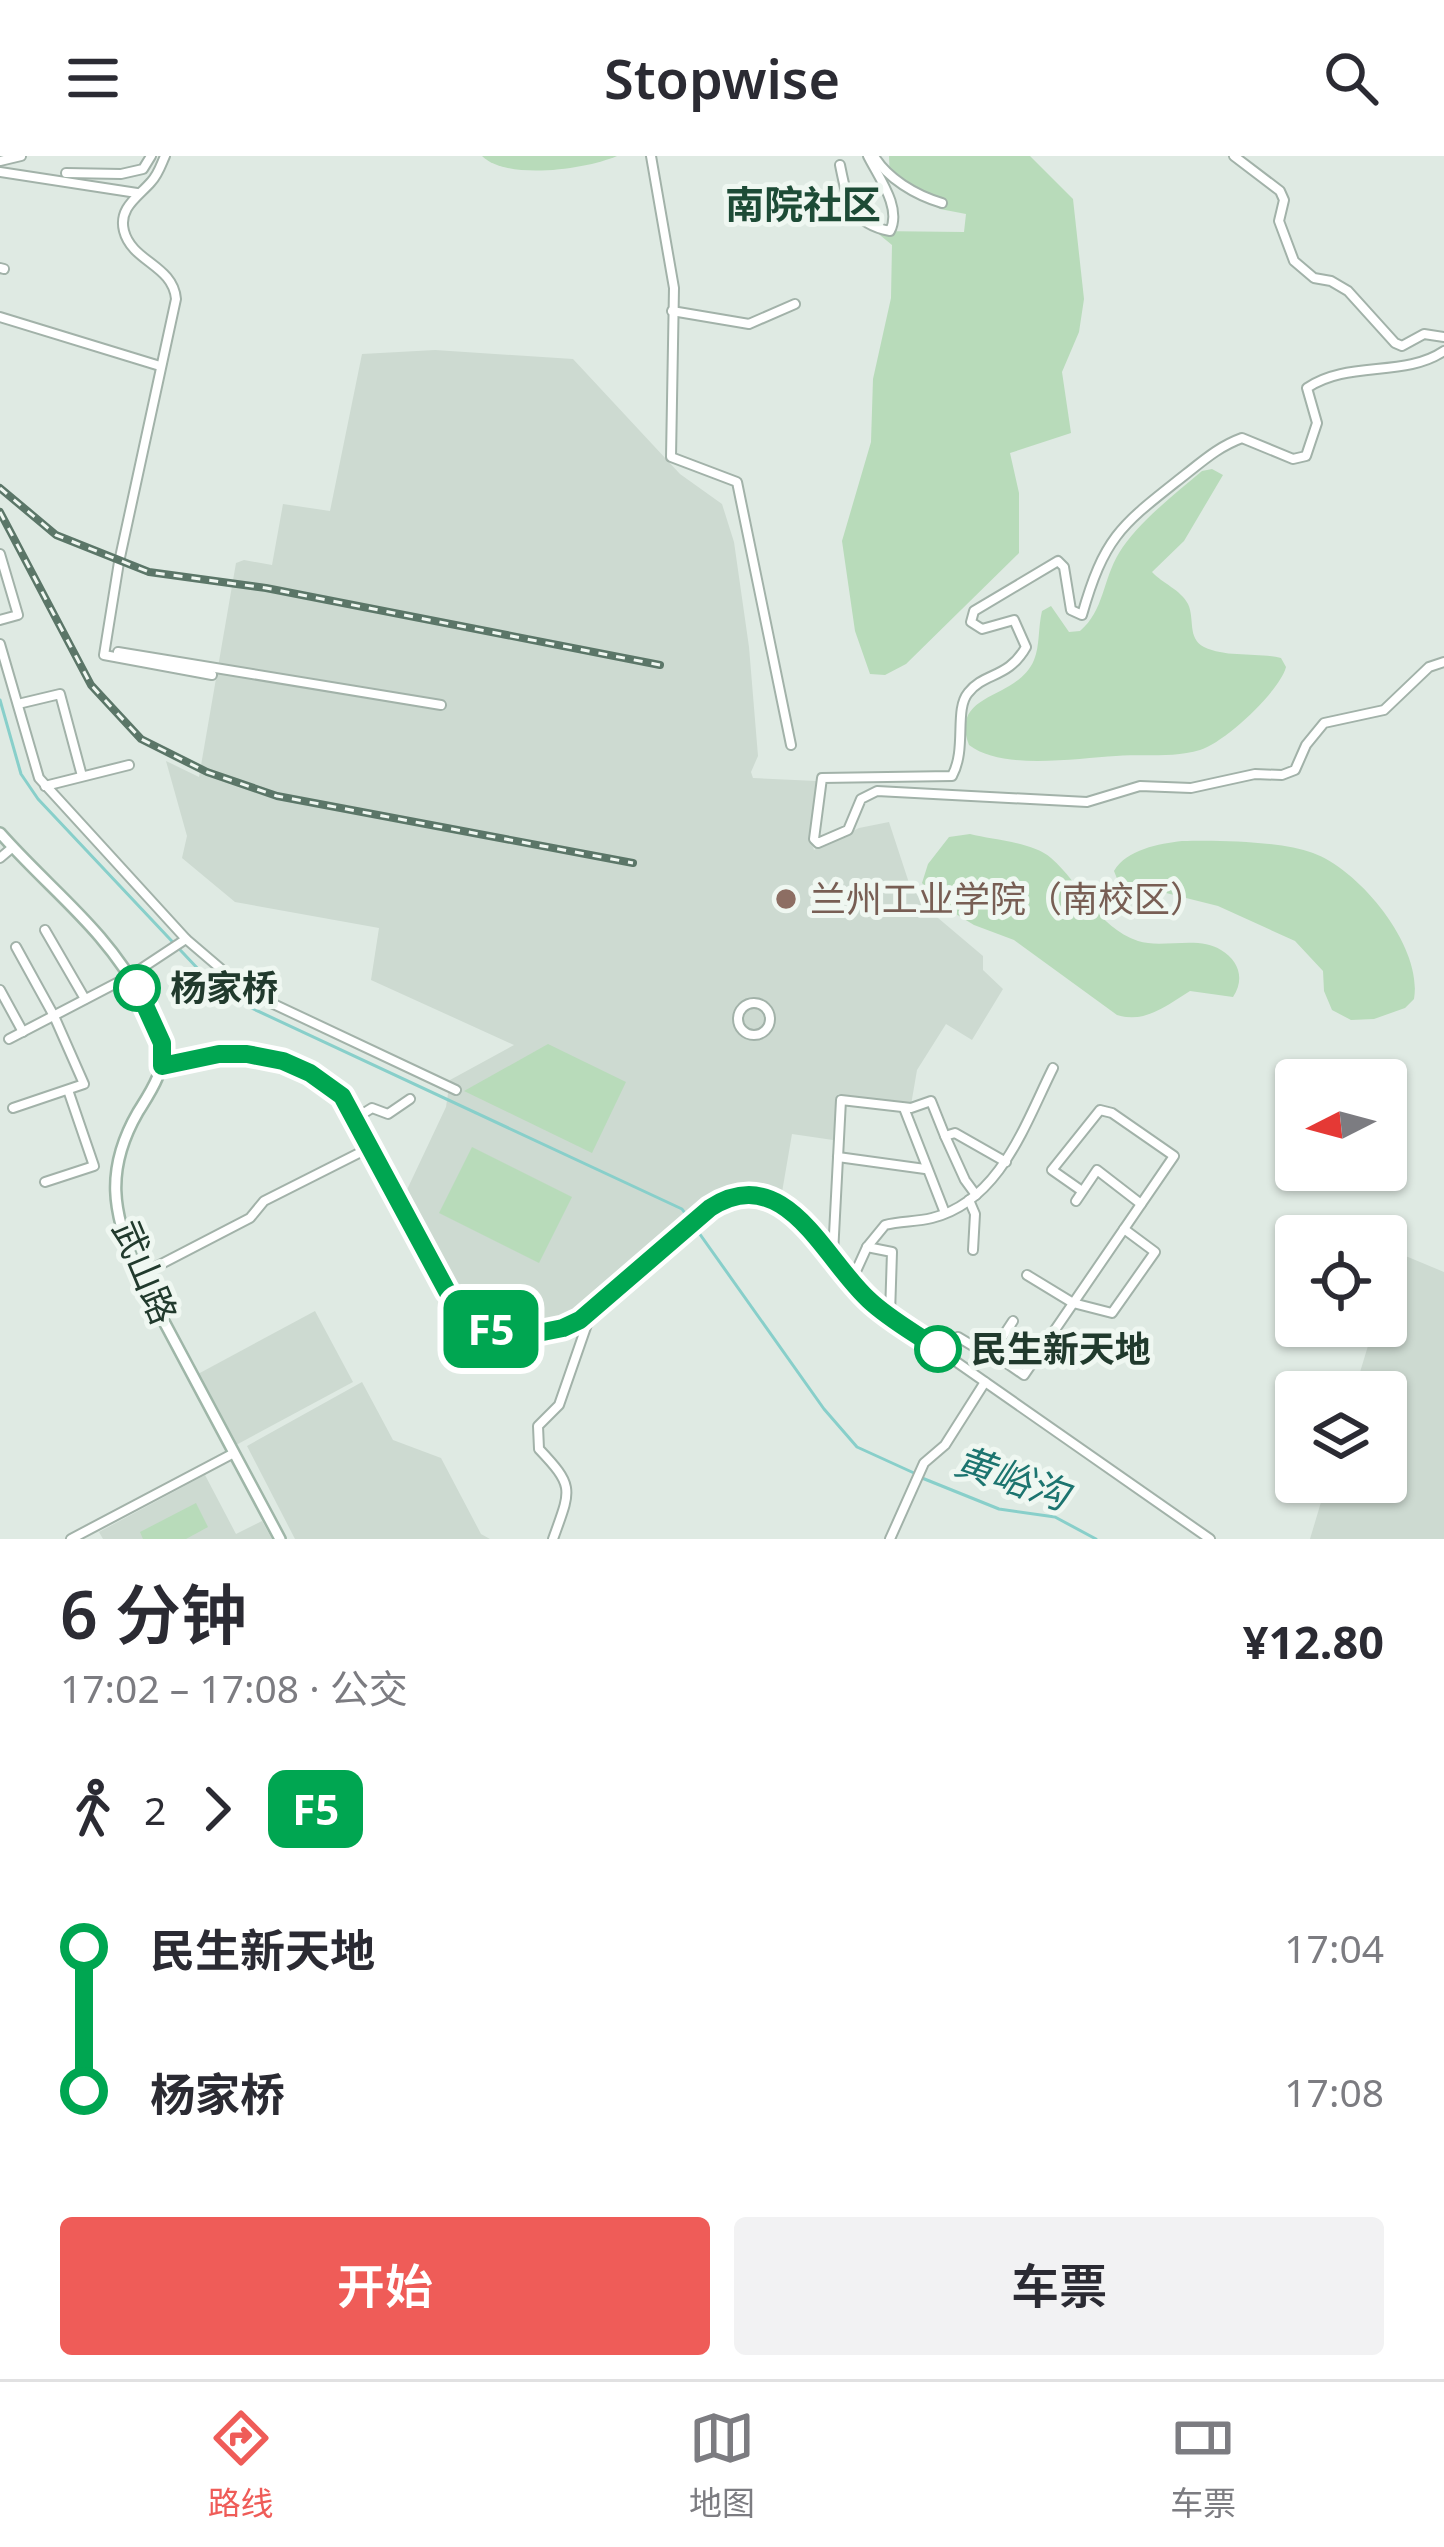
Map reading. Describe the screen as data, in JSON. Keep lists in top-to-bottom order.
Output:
{
  "streets": {
    "main road": ["武山路"]
  },
  "districts": ["南院社区"],
  "water": ["黄峪沟"],
  "places": ["兰州工业学院（南校区）", "杨家桥", "民生新天地"],
  "lines": ["bus line F5"],
  "north": "left",
  "page": {
    "header": "Stopwise",
    "on_map": "F5",
    "heading": ["6 分钟", "17:02 – 17:08 · 公交", "¥12.80"],
    "legs": ["2", "F5"],
    "list": [
      {
        "name": "民生新天地",
        "value": "17:04"
      },
      {
        "name": "杨家桥",
        "value": "17:08"
      }
    ],
    "buttons": ["开始", "车票"],
    "tabs": ["路线", "地图", "车票"]
  }
}
